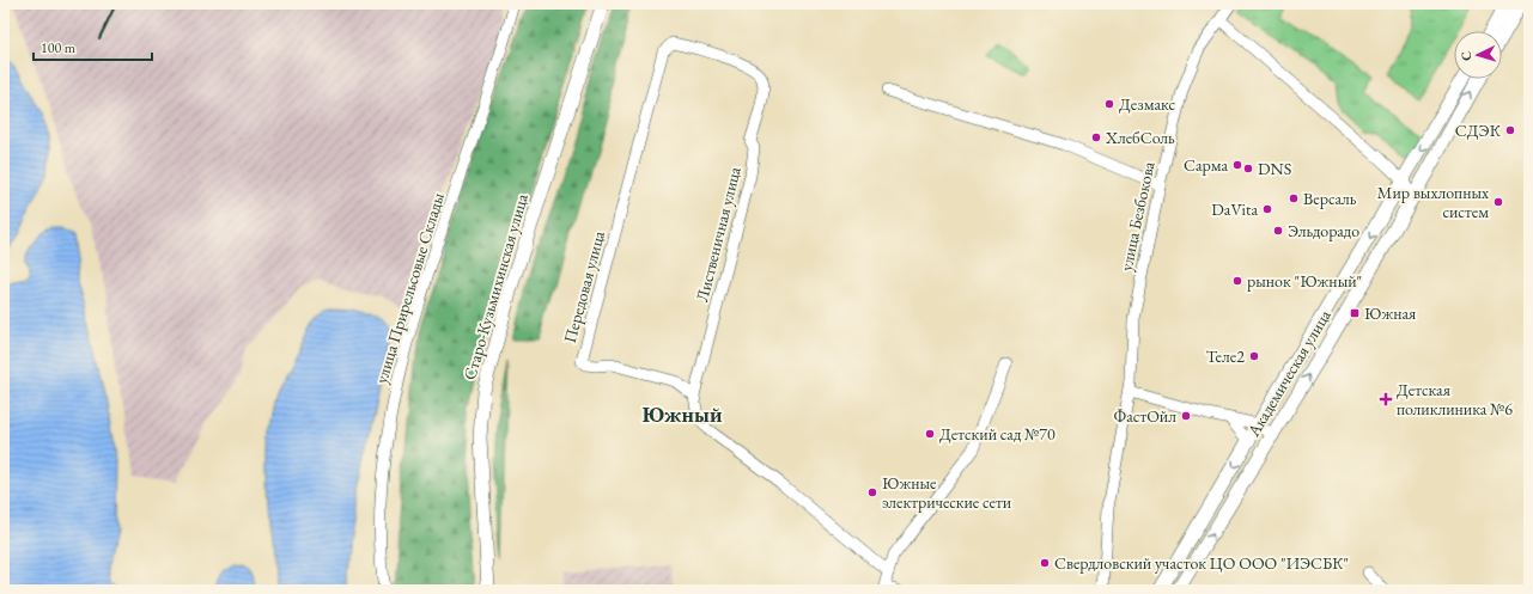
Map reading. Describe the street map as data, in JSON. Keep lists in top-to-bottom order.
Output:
{
  "streets": {
    "main road": ["Старо-Кузьмихинская улица", "Академическая улица"],
    "street": [
      "улица Безбокова",
      "Лиственичная улица",
      "Передовая улица",
      "улица Прирельсовые Склады"
    ]
  },
  "crossings": [
    ["Лиственичная улица", "Передовая улица"]
  ],
  "districts": ["Южный"],
  "places": {
    "other": [
      "Дезмакс",
      "СДЭК",
      "ХлебСоль",
      "Сарма",
      "DNS",
      "Версаль",
      "Мир выхлопных систем",
      "DaVita",
      "Эльдорадо",
      "рынок \"Южный\"",
      "Теле2",
      "ФастОйл",
      "Детский сад №70",
      "Южные электрические сети",
      "Свердловский участок ЦО ООО \"ИЭСБК\""
    ],
    "transit": ["Южная"],
    "health": ["Детская поликлиника №6"]
  },
  "scale_bar": "100 m",
  "north": "left"
}
